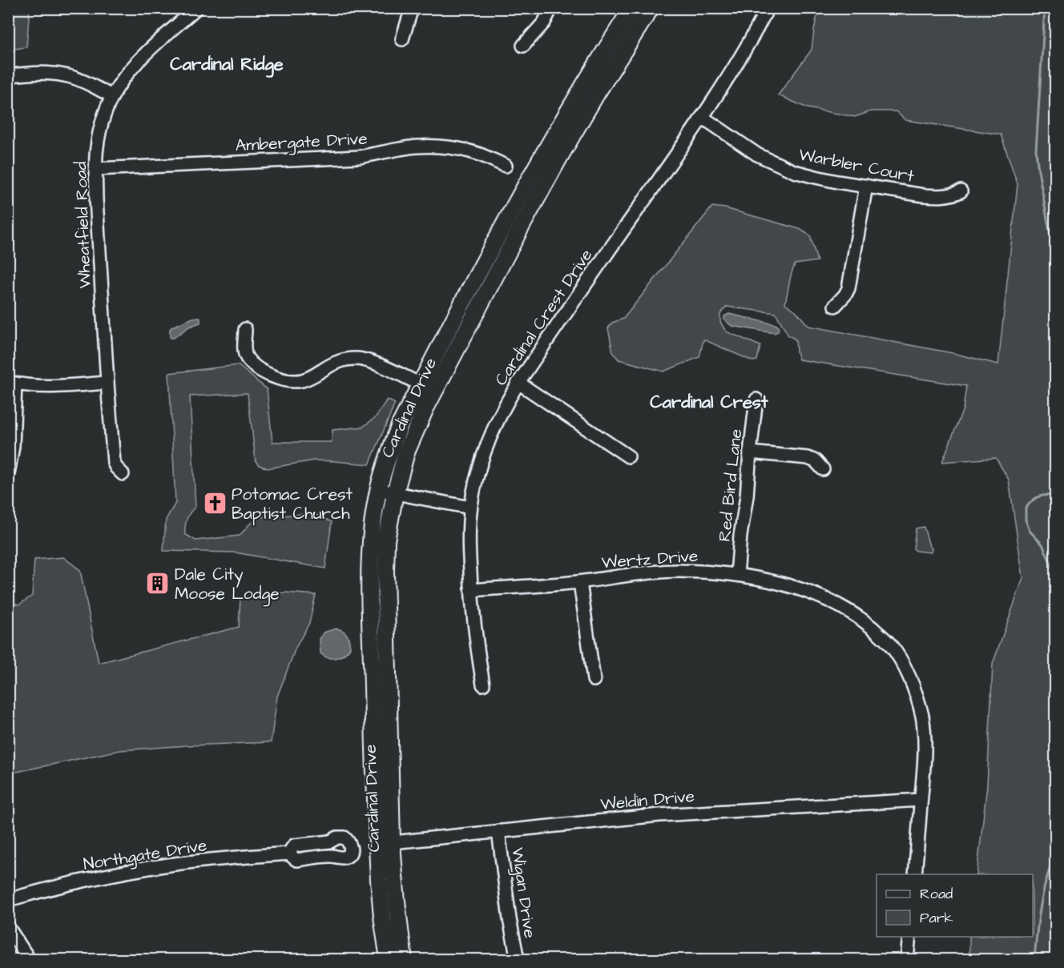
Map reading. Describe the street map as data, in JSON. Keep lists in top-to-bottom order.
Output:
{
  "streets": {
    "main road": ["Cardinal Drive"],
    "street": [
      "Ambergate Drive",
      "Warbler Court",
      "Wheatfield Road",
      "Cardinal Crest Drive",
      "Red Bird Lane",
      "Wertz Drive",
      "Weldin Drive",
      "Northgate Drive",
      "Wigan Drive"
    ]
  },
  "crossings": [
    ["Ambergate Drive", "Wheatfield Road"],
    ["Warbler Court", "Cardinal Crest Drive"],
    ["Cardinal Crest Drive", "Wertz Drive"],
    ["Cardinal Drive", "Weldin Drive"],
    ["Red Bird Lane", "Wertz Drive"],
    ["Wertz Drive", "Weldin Drive"],
    ["Weldin Drive", "Wigan Drive"]
  ],
  "districts": ["Cardinal Ridge", "Cardinal Crest"],
  "places": {
    "church": ["Potomac Crest Baptist Church"],
    "building": ["Dale City Moose Lodge"]
  },
  "legend": ["Road", "Park"]
}
